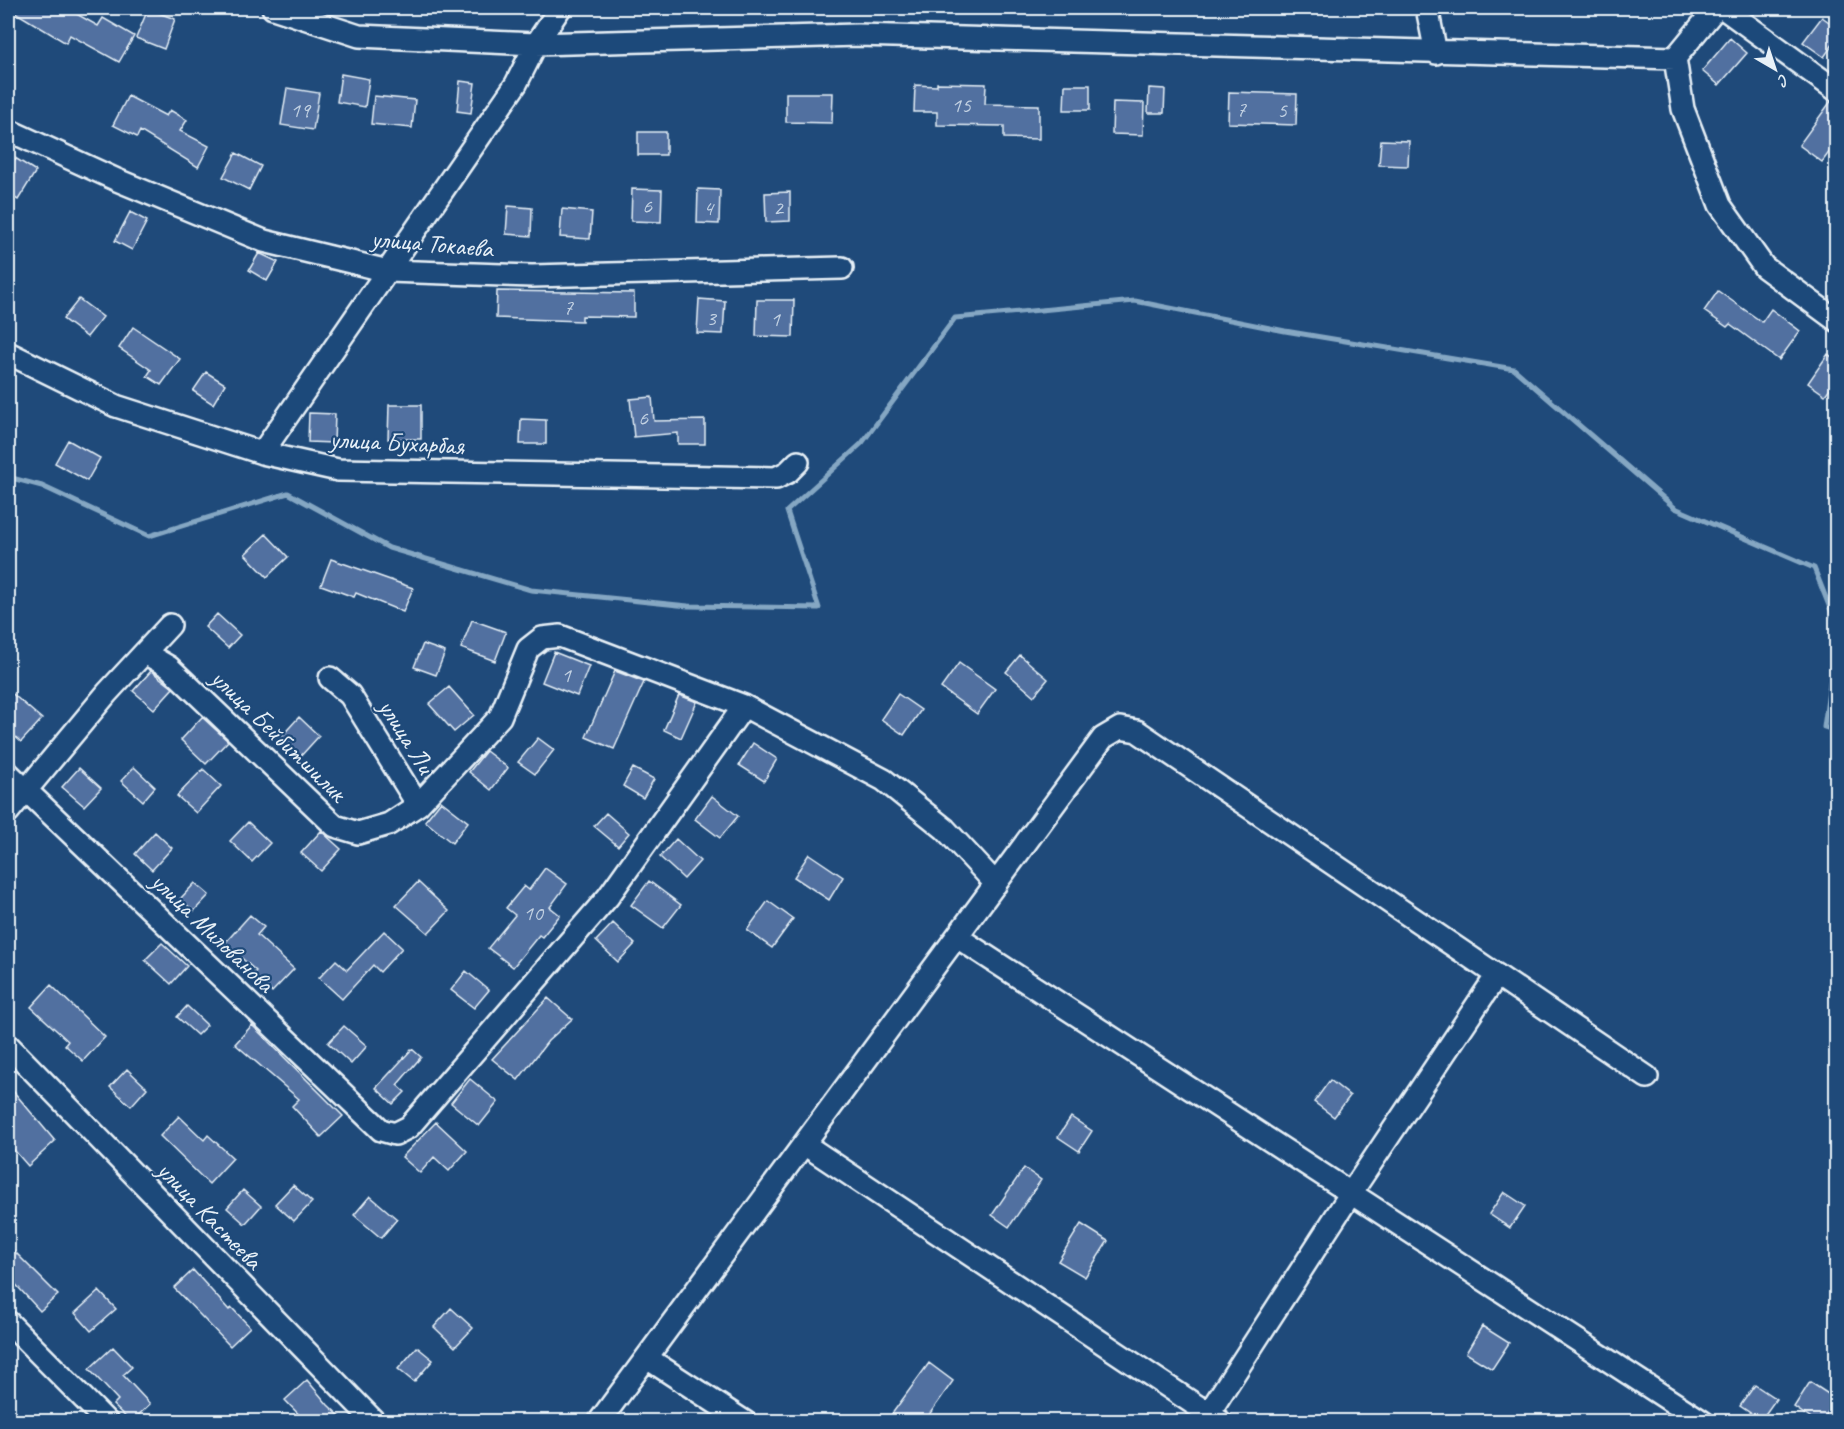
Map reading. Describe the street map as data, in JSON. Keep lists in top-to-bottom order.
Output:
{
  "streets": {
    "street": [
      "улица Токаева",
      "улица Бухарбая",
      "улица Бейбитшилик",
      "улица Ли",
      "улица Милованова",
      "улица Кастеева"
    ]
  },
  "crossings": [
    ["улица Бейбитшилик", "улица Ли"],
    ["улица Бейбитшилик", "улица Милованова"]
  ],
  "house_numbers": [
    "15",
    "7",
    "19",
    "5",
    "6",
    "4",
    "2",
    "7",
    "3",
    "1",
    "6",
    "1",
    "10"
  ],
  "north": "bottom right"
}
